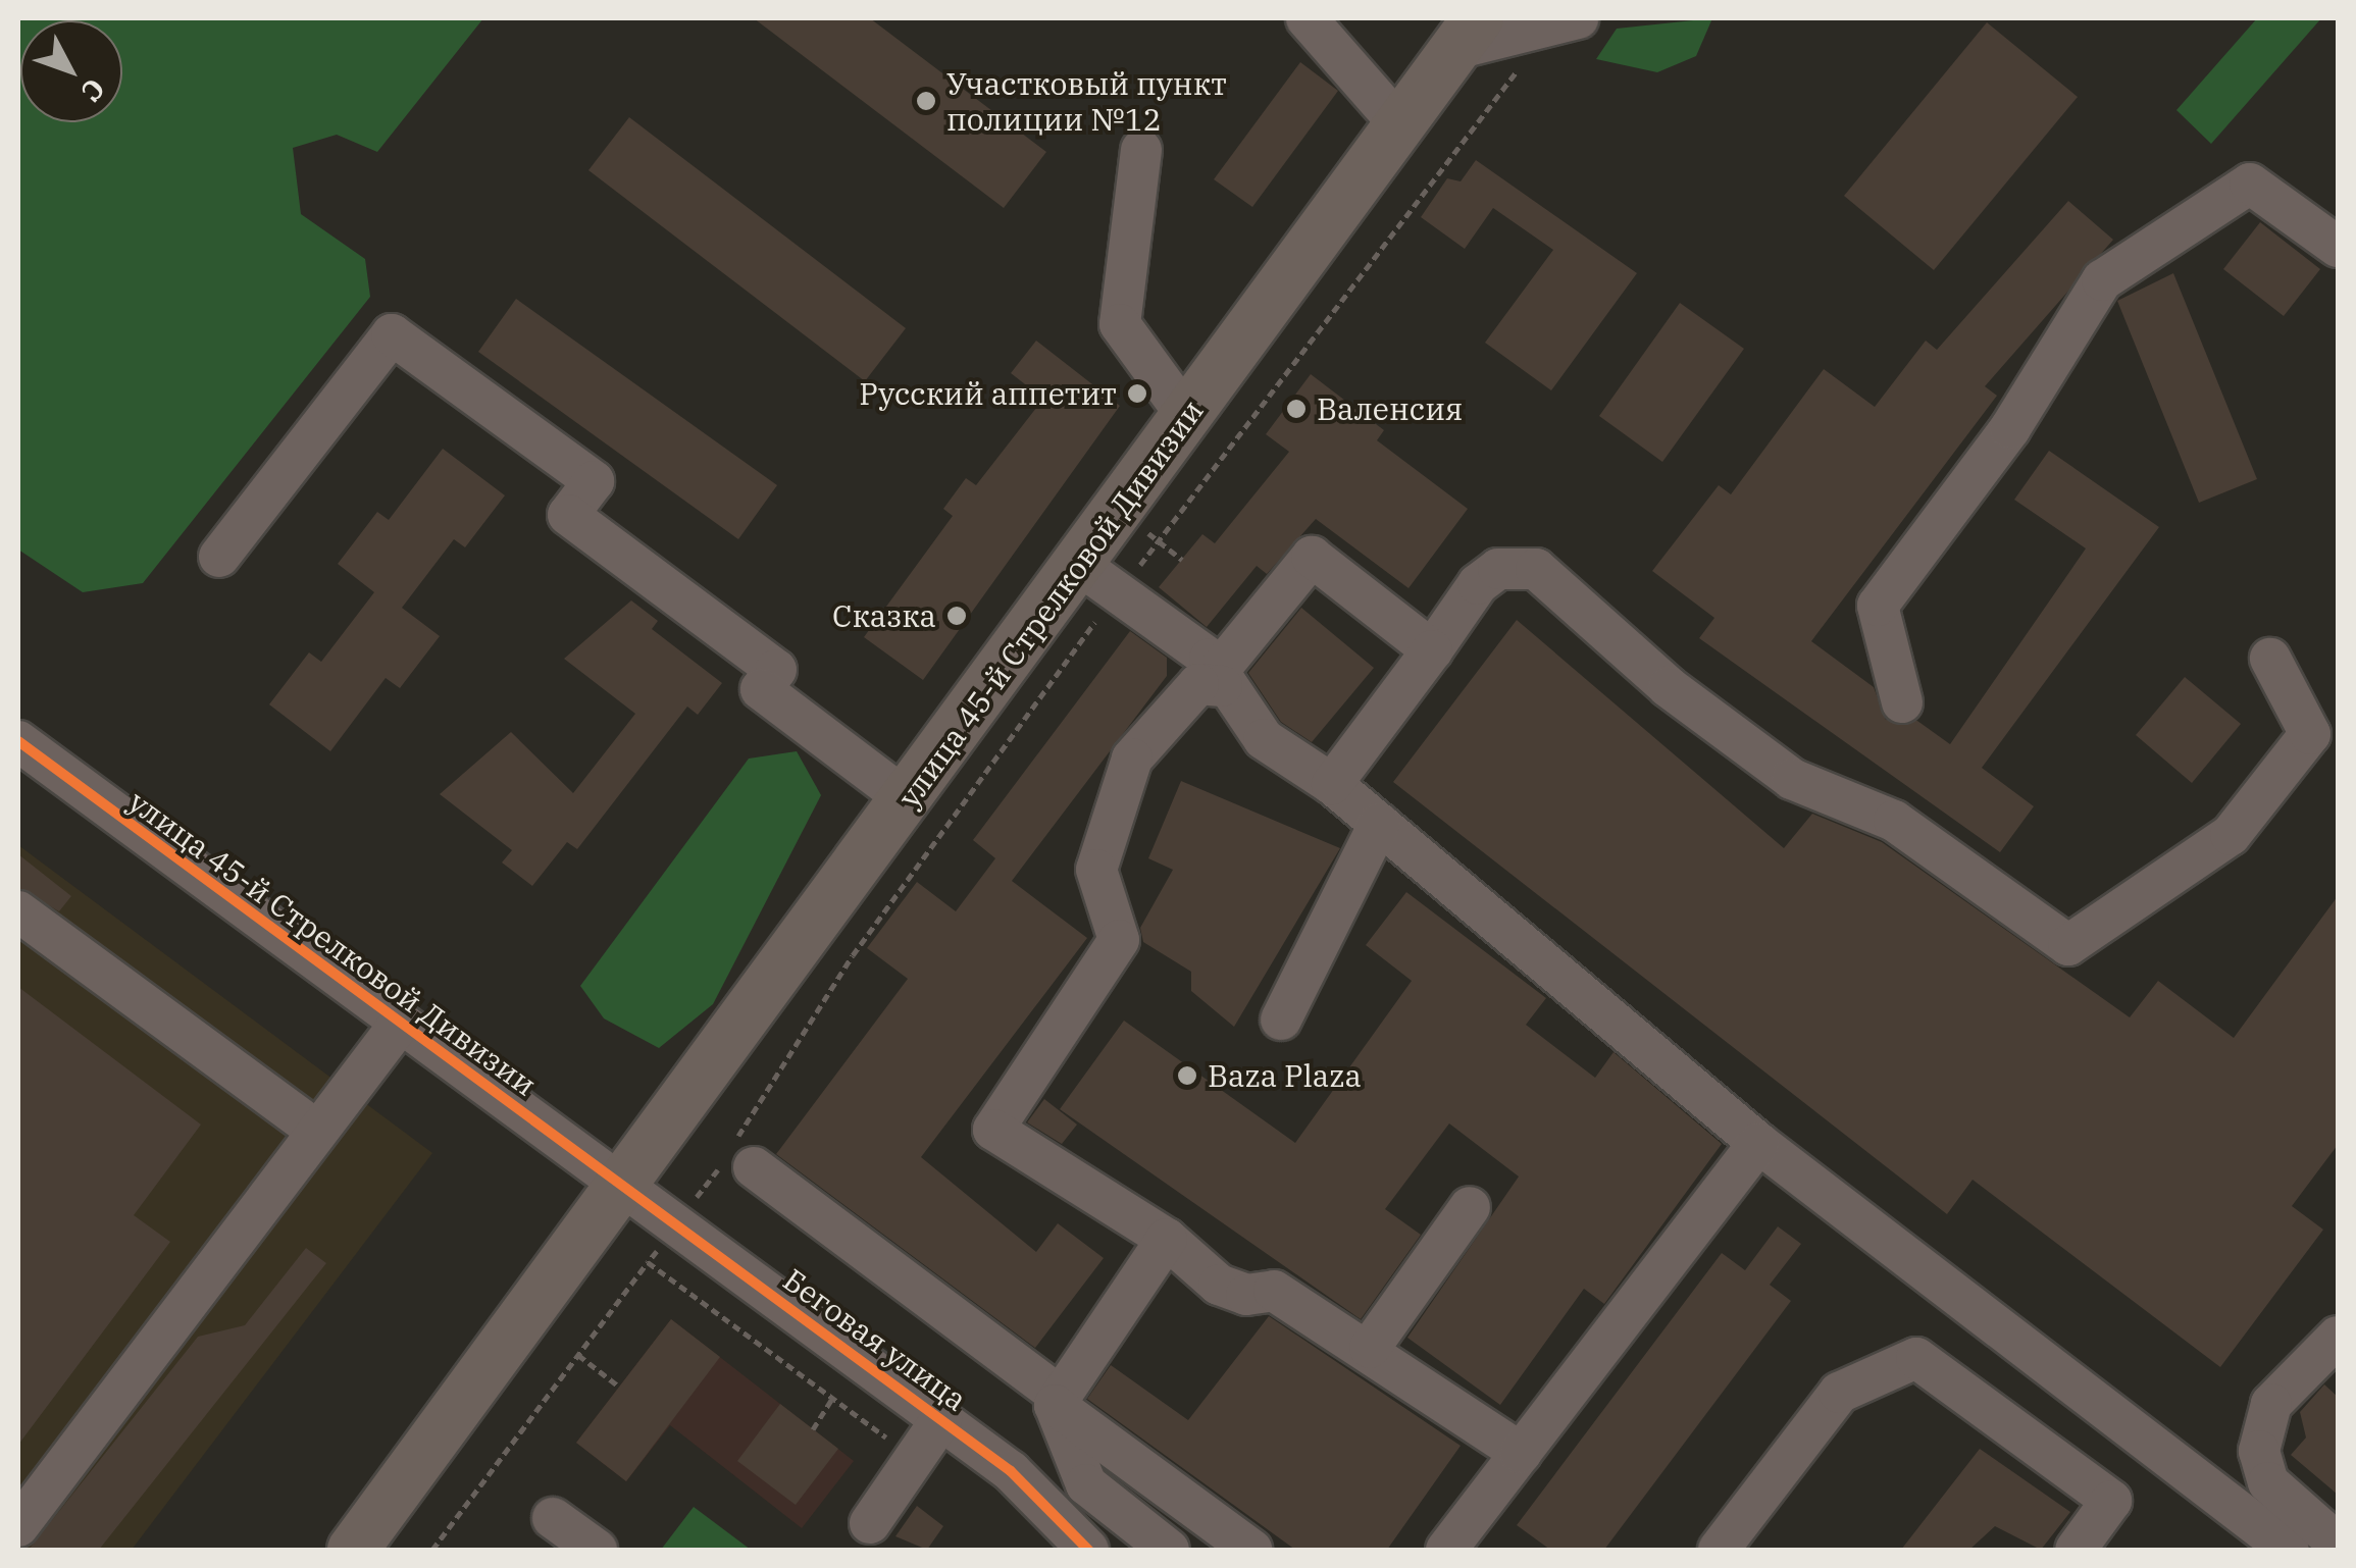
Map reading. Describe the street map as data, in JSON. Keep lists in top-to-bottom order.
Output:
{
  "streets": {
    "main road": ["улица 45-й Стрелковой Дивизии"],
    "street": ["Беговая улица"]
  },
  "crossings": [
    ["улица 45-й Стрелковой Дивизии", "Беговая улица"]
  ],
  "places": [
    "Участковый пункт полиции №12",
    "Русский аппетит",
    "Валенсия",
    "Сказка",
    "Baza Plaza"
  ],
  "north": "bottom right"
}
